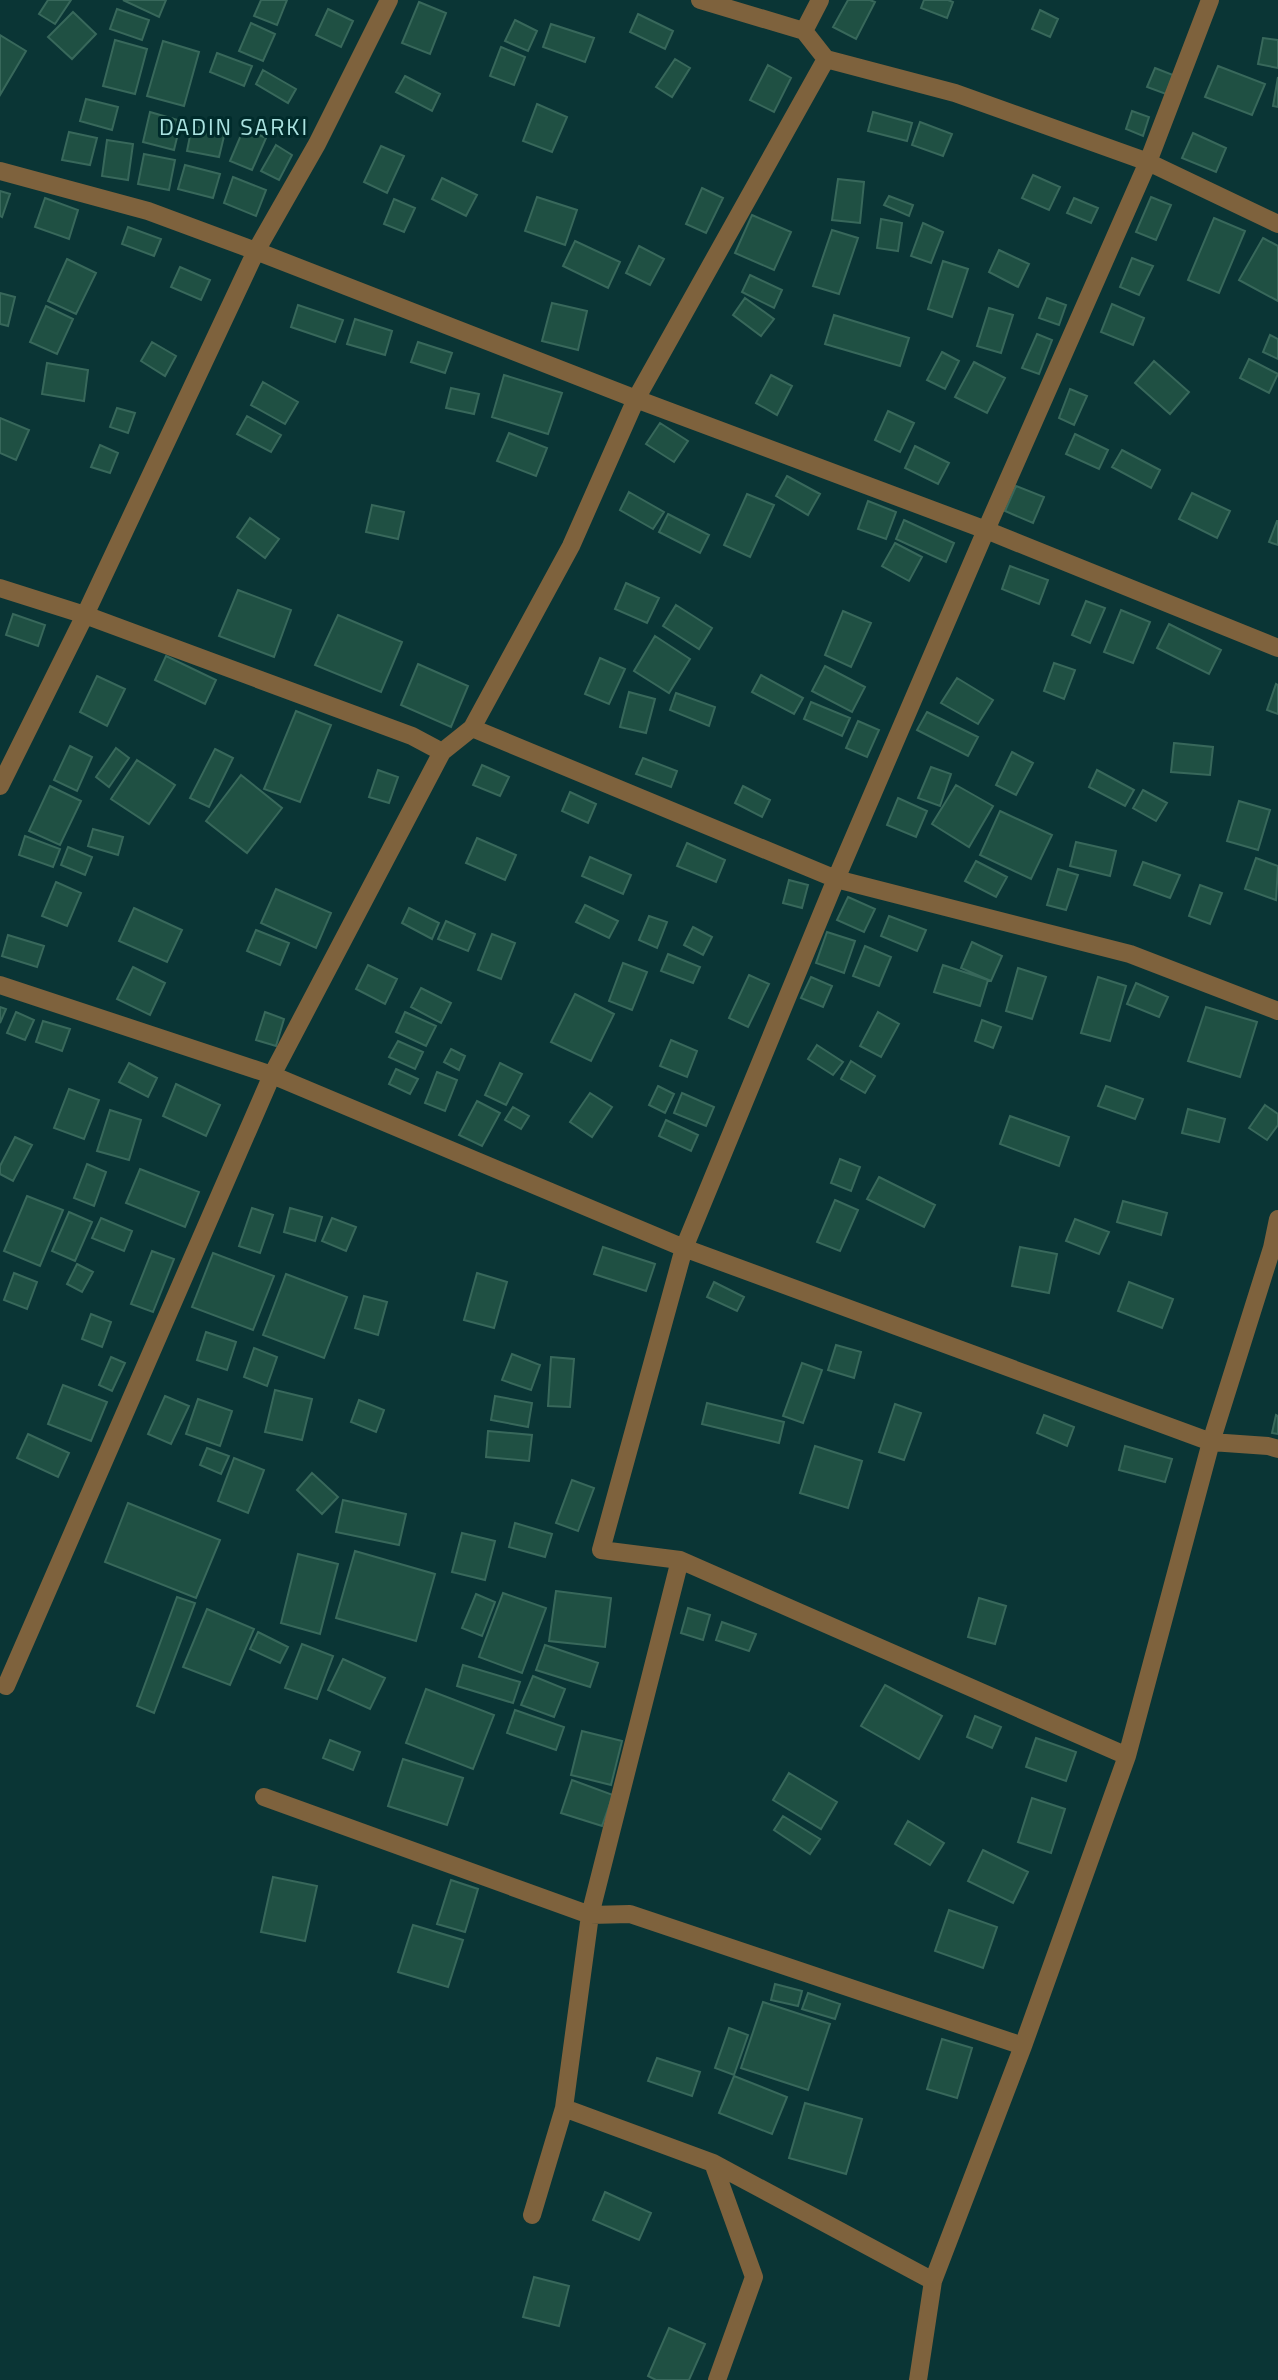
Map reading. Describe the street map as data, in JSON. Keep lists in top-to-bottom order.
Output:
{
  "districts": ["DADIN SARKI"]
}
